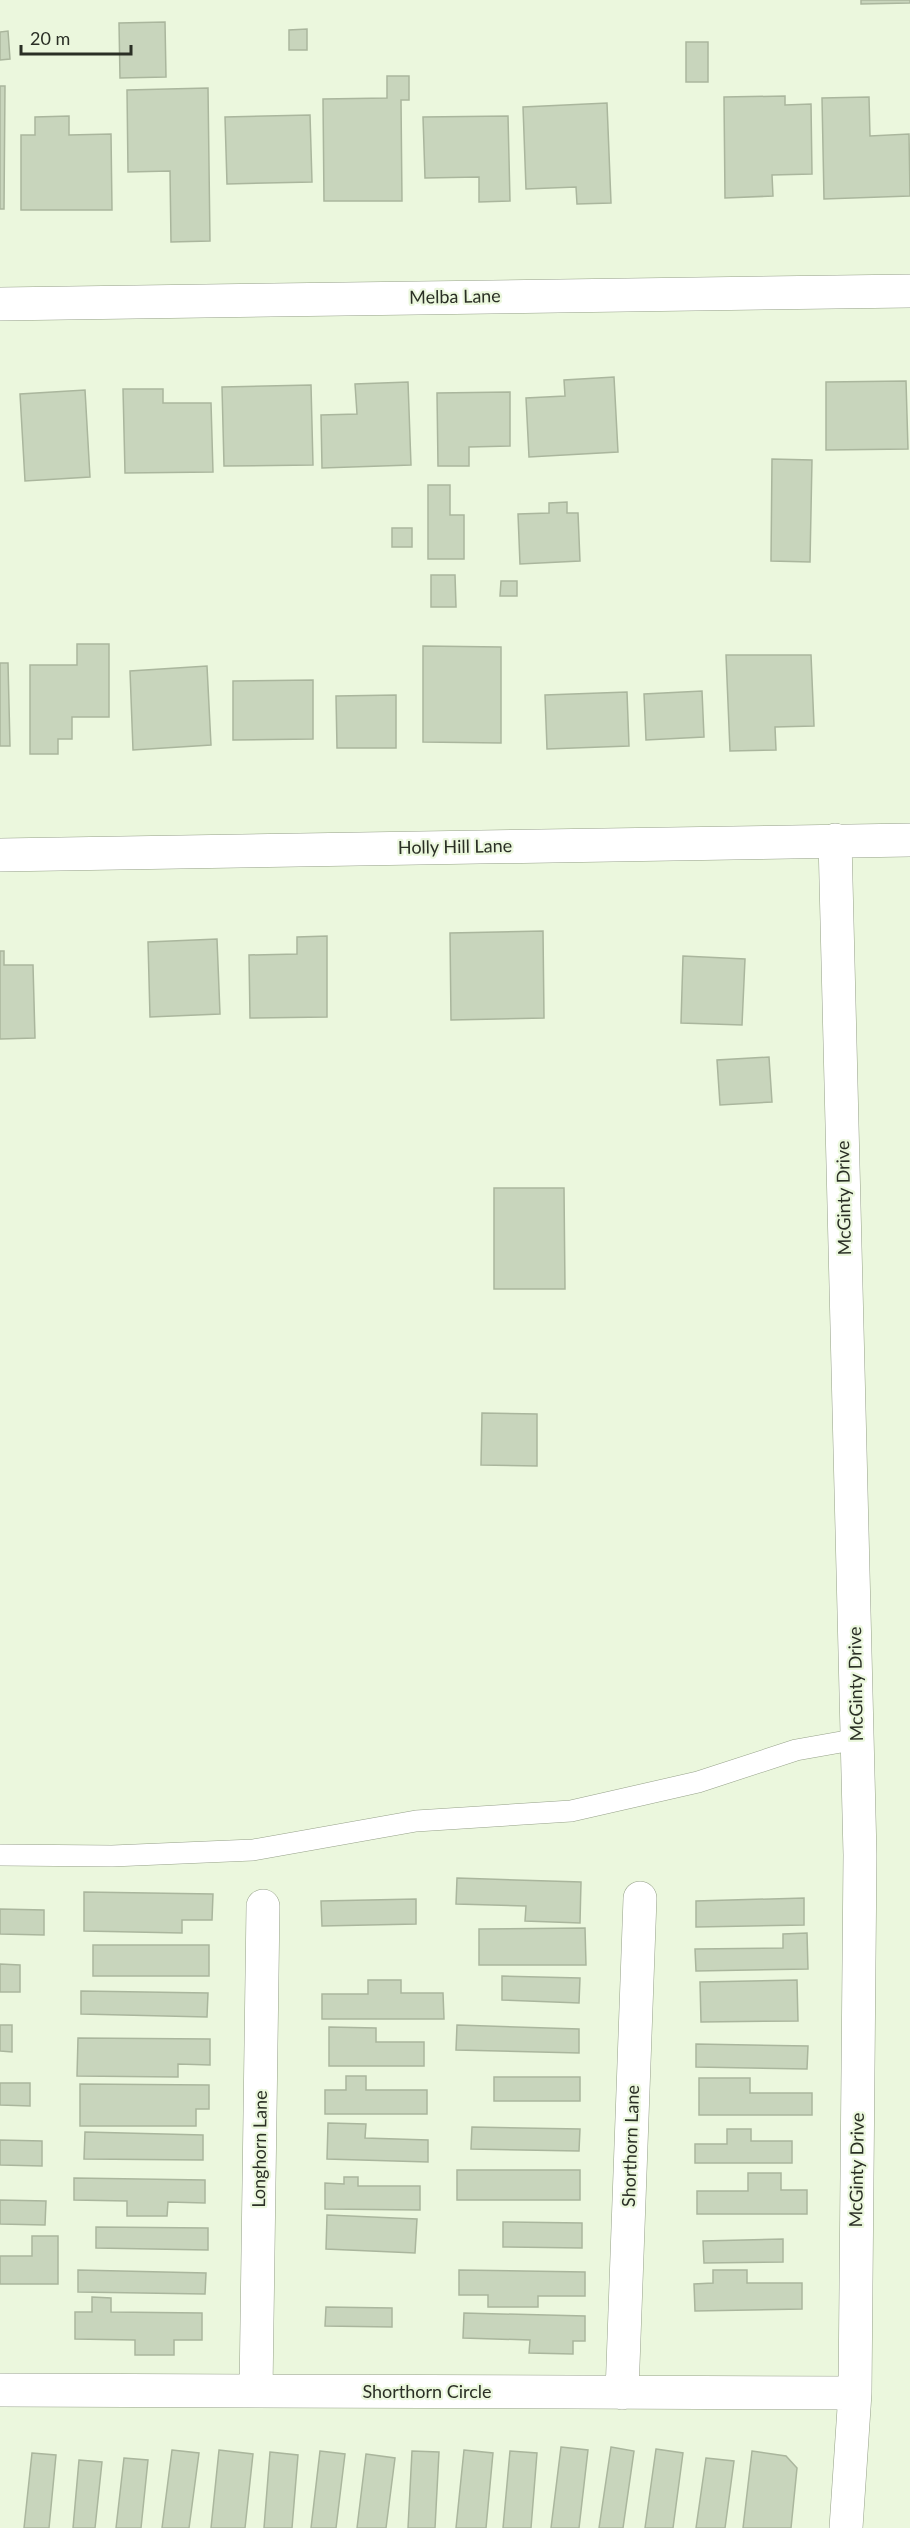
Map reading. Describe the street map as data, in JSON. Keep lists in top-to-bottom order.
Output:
{
  "streets": {
    "street": [
      "Melba Lane",
      "Holly Hill Lane",
      "McGinty Drive",
      "Shorthorn Lane",
      "Longhorn Lane",
      "Shorthorn Circle"
    ]
  },
  "crossings": [
    ["Holly Hill Lane", "McGinty Drive"],
    ["McGinty Drive", "Shorthorn Circle"],
    ["Shorthorn Lane", "Shorthorn Circle"],
    ["Longhorn Lane", "Shorthorn Circle"]
  ],
  "scale_bar": "20 m"
}
